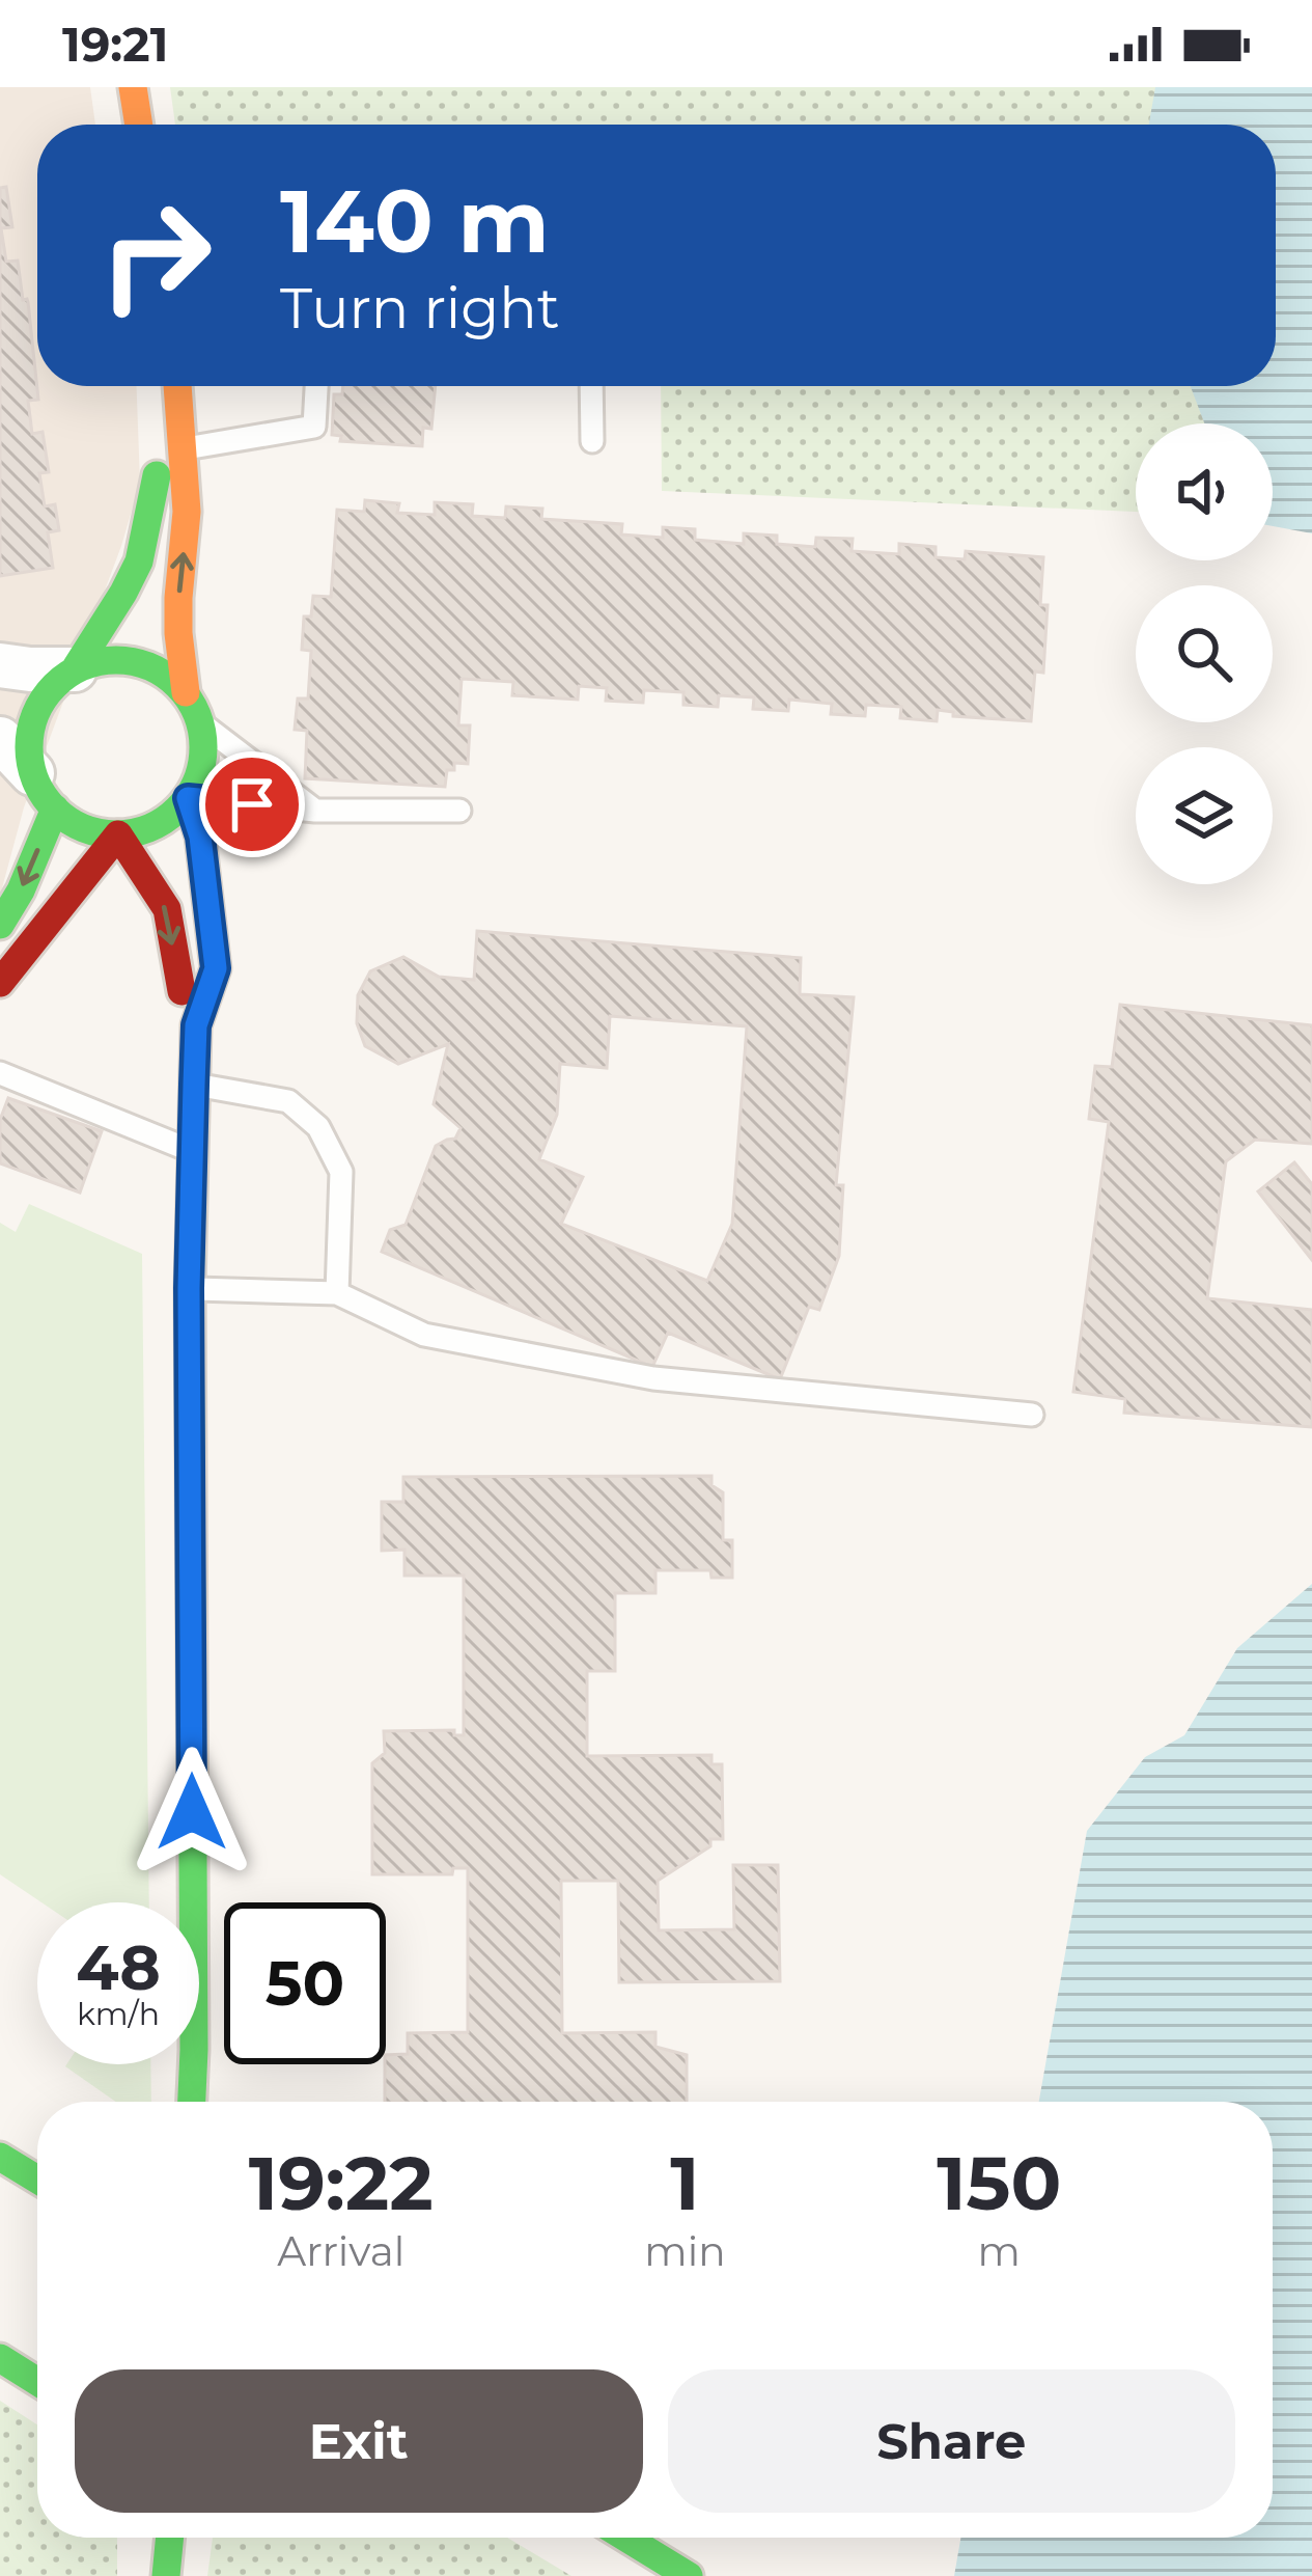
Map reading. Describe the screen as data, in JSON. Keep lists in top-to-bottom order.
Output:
{
  "page": {
    "status": "19:21",
    "turn": ["140 m", "Turn right"],
    "speed": "48 km/h",
    "limit": "50",
    "eta": [
      "19:22",
      "Arrival",
      "1",
      "min",
      "150",
      "m"
    ],
    "buttons": ["Exit", "Share"]
  }
}
